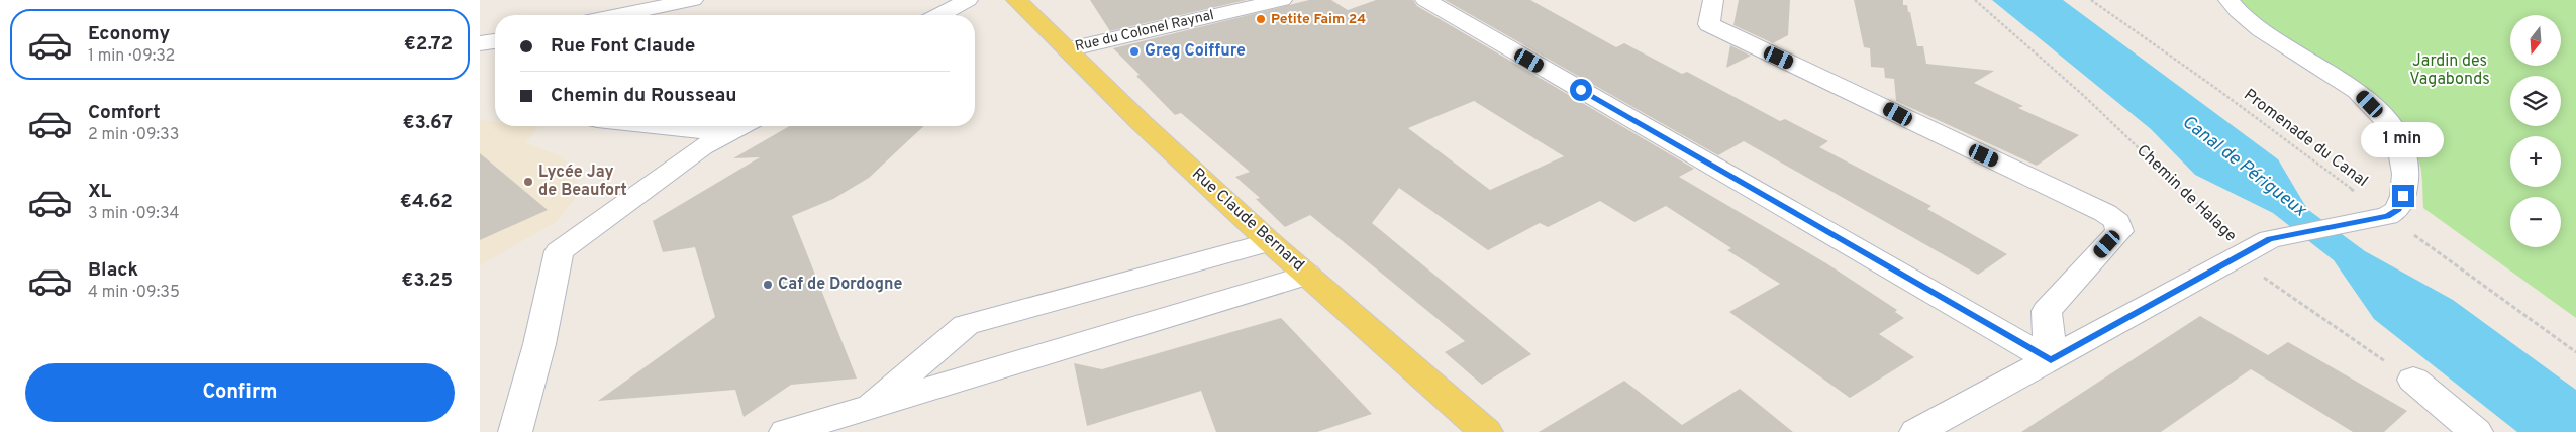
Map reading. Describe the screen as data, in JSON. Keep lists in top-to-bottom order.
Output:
{
  "streets": {
    "main road": ["Rue Claude Bernard"],
    "street": ["Rue du Colonel Raynal"],
    "path": ["Promenade du Canal", "Chemin de Halage"]
  },
  "crossings": [
    ["Rue du Colonel Raynal", "Rue Claude Bernard"]
  ],
  "water": ["Canal de Périgueux"],
  "parks": ["Jardin des Vagabonds"],
  "places": [
    "Petite Faim 24",
    "Greg Coiffure",
    "Lycée Jay de Beaufort",
    "Caf de Dordogne"
  ],
  "north": "bottom",
  "page": {
    "list": [
      {
        "name": "Economy",
        "note": "1 min · 09:32",
        "value": "€2.72"
      },
      {
        "name": "Comfort",
        "note": "2 min · 09:33",
        "value": "€3.67"
      },
      {
        "name": "XL",
        "note": "3 min · 09:34",
        "value": "€4.62"
      },
      {
        "name": "Black",
        "note": "4 min · 09:35",
        "value": "€3.25"
      }
    ],
    "map_buttons": ["+", "−"],
    "banner": ["Rue Font Claude", "Chemin du Rousseau"],
    "bubble": "1 min",
    "buttons": "Confirm"
  }
}
